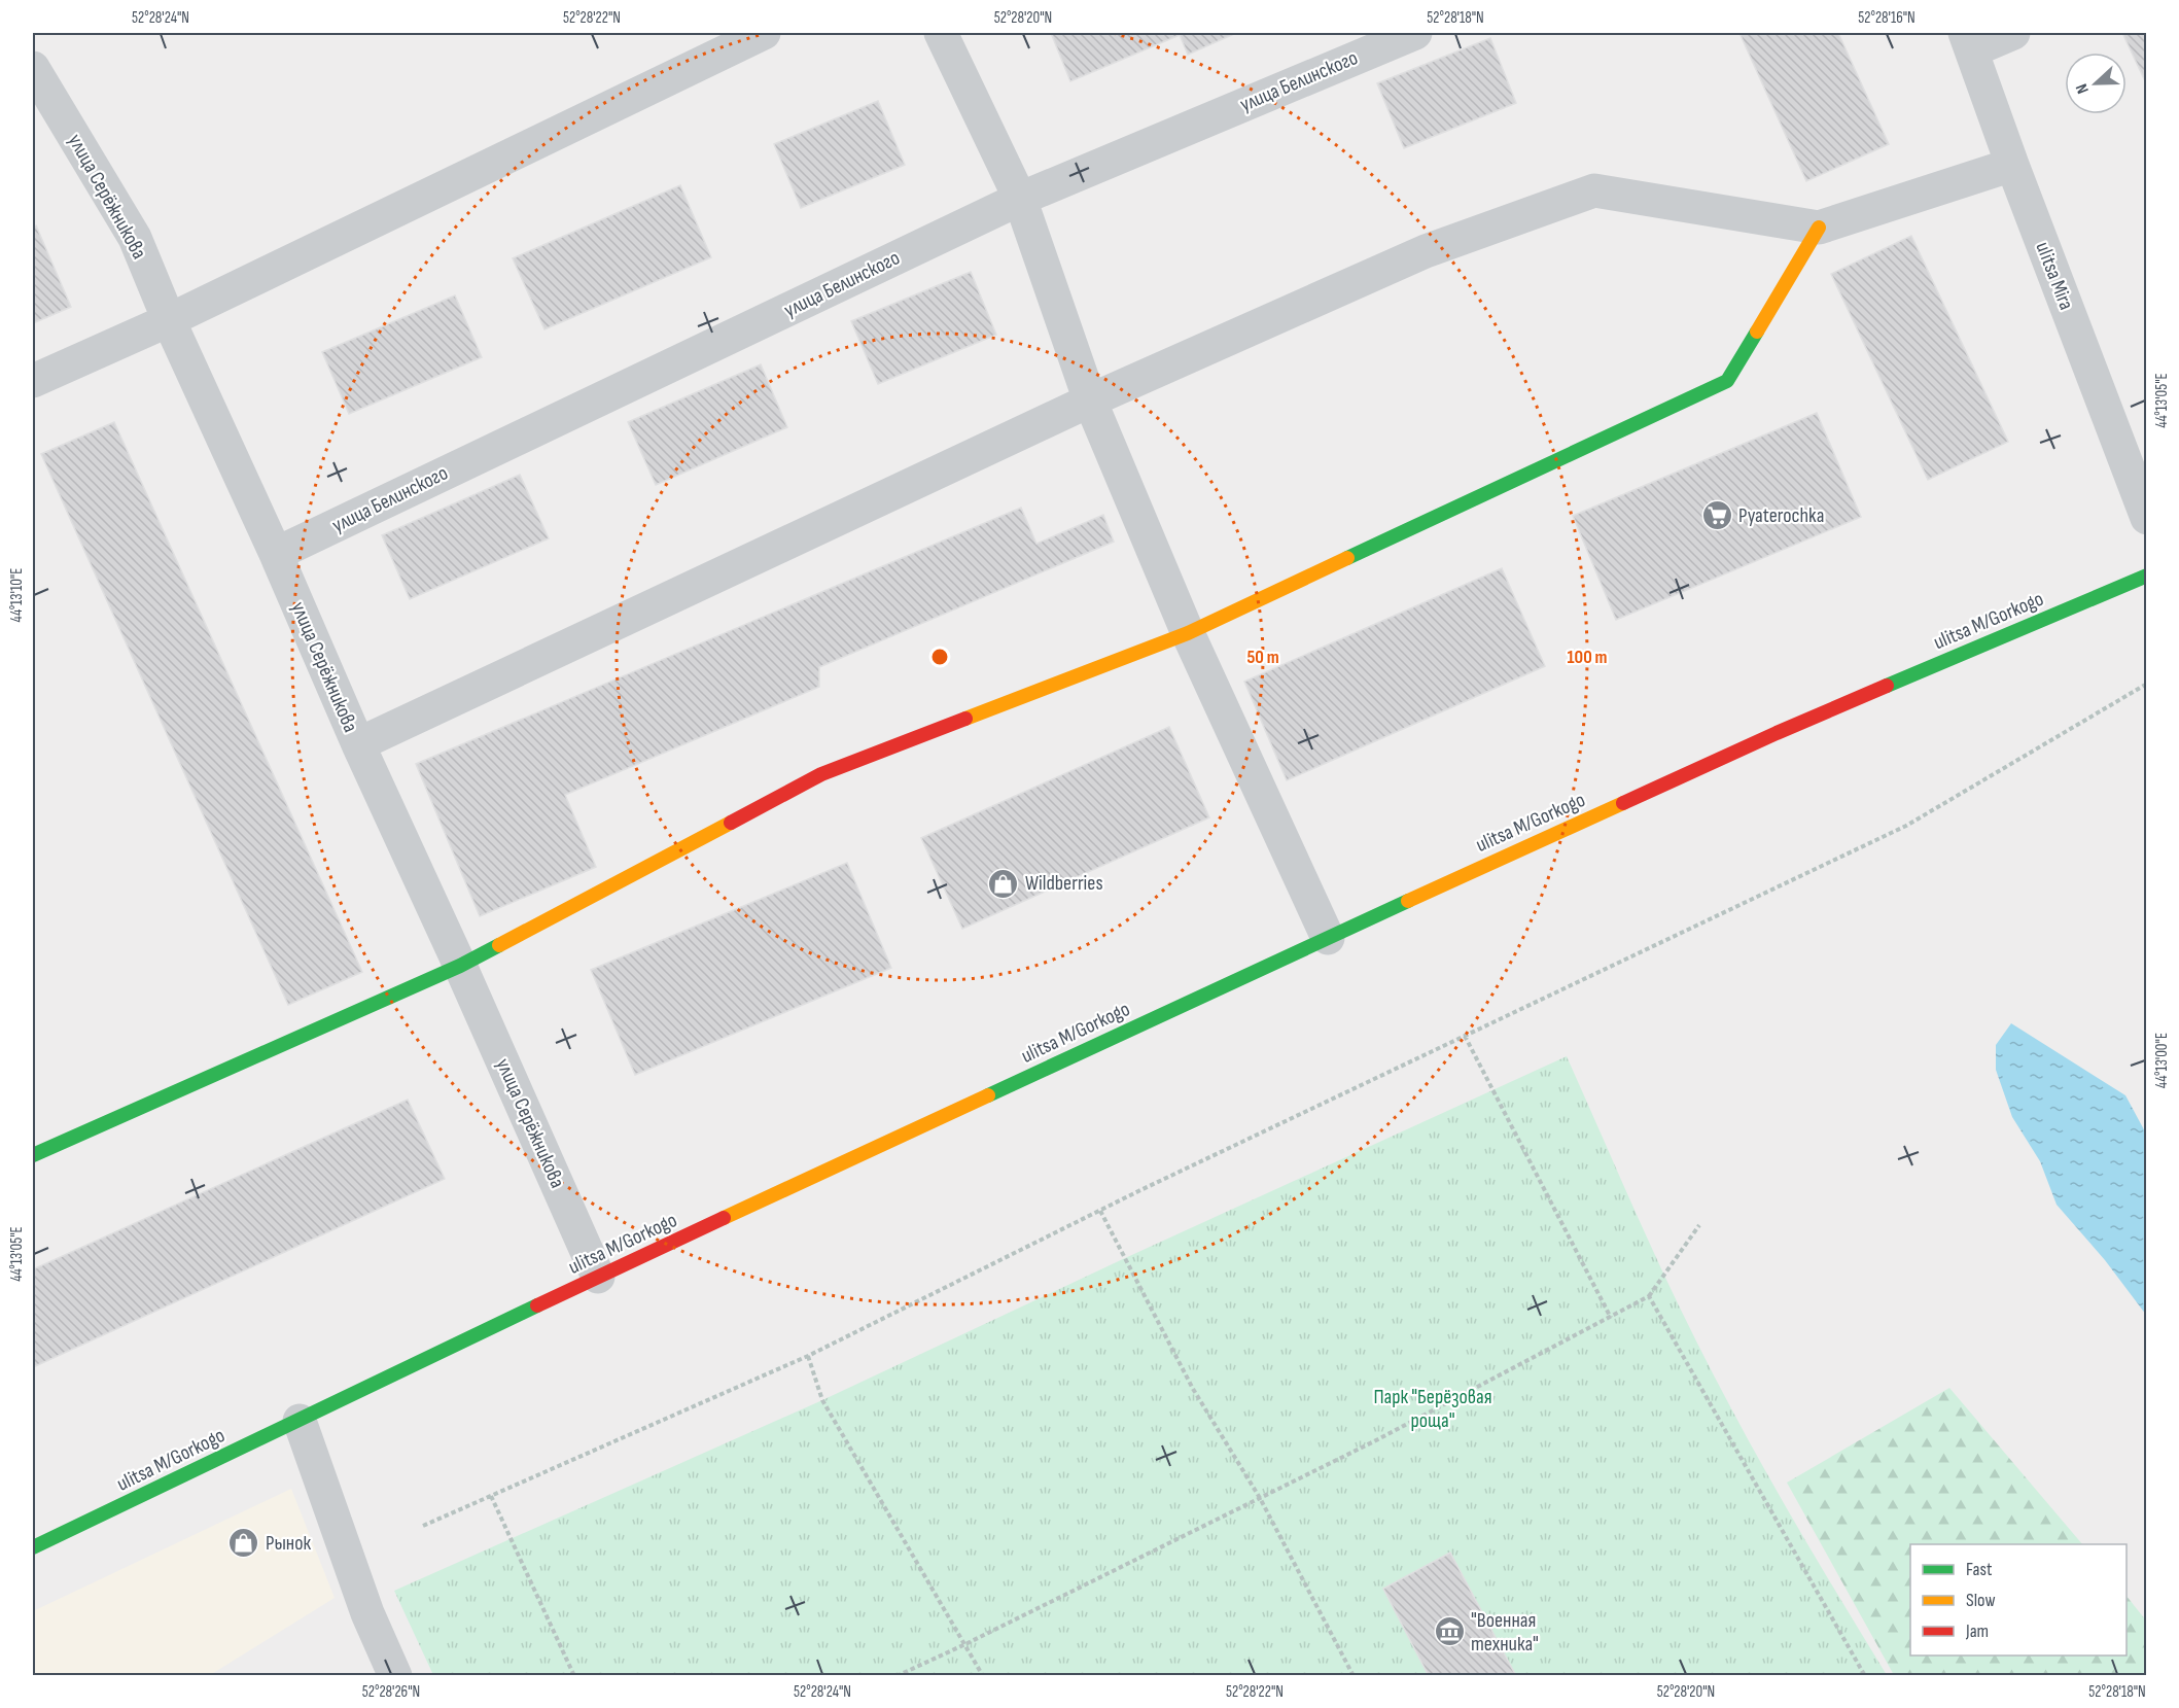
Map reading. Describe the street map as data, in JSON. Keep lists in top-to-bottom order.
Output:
{
  "streets": {
    "main road": ["ulitsa M/Gorkogo"],
    "street": ["улица Белинского", "улица Серёжникова", "ulitsa Mira"]
  },
  "crossings": [
    ["улица Белинского", "улица Серёжникова"],
    ["улица Серёжникова", "ulitsa M/Gorkogo"]
  ],
  "parks": ["Парк \"Берёзовая роща\""],
  "places": {
    "supermarket": ["Pyaterochka"],
    "shop": ["Wildberries", "Рынок"],
    "museum": ["\"Военная техника\""]
  },
  "legend": ["Fast", "Slow", "Jam"],
  "north": "left",
  "coordinates": [
    "52°28'24\"N",
    "52°28'22\"N",
    "52°28'20\"N",
    "52°28'18\"N",
    "52°28'16\"N",
    "44°13'05\"E",
    "44°13'10\"E",
    "44°13'00\"E",
    "52°28'26\"N"
  ],
  "rings": ["50 m", "100 m"]
}
